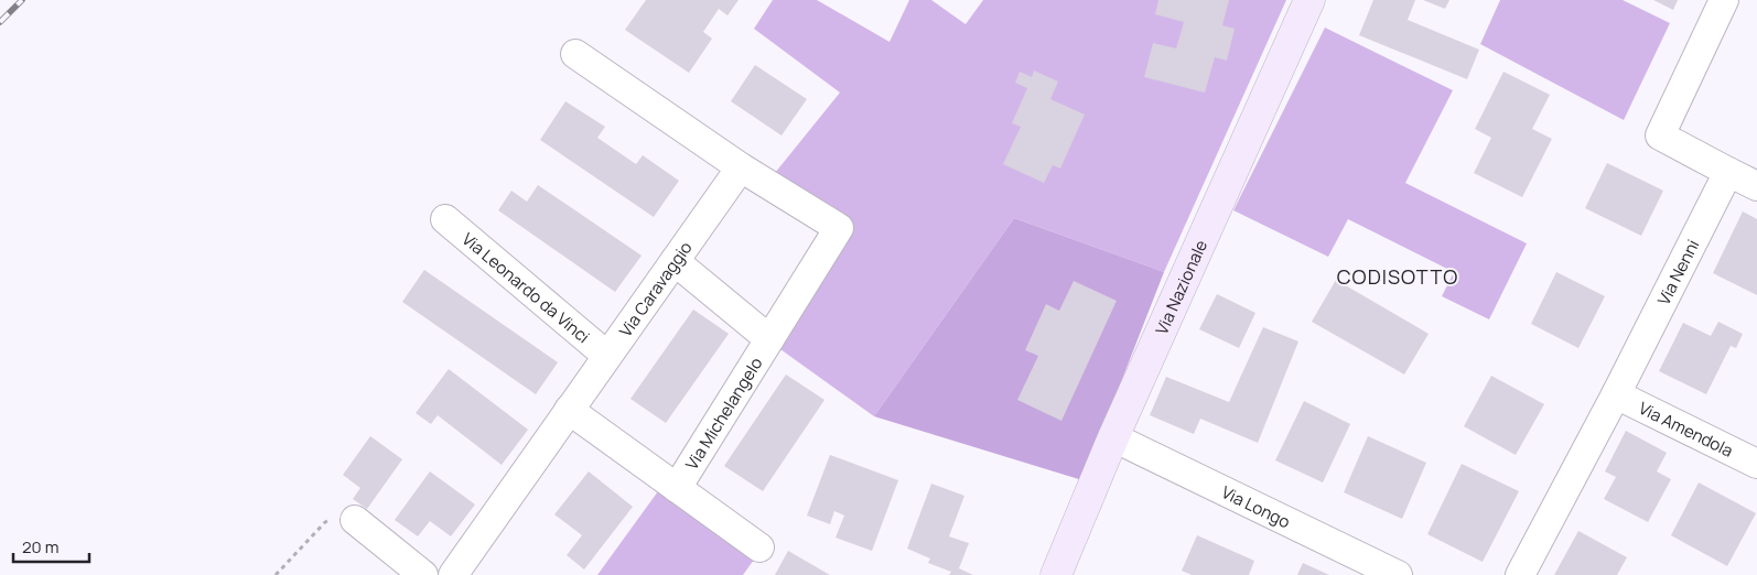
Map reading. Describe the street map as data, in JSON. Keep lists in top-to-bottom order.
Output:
{
  "streets": {
    "main road": ["Via Nazionale"],
    "street": [
      "Via Nenni",
      "Via Leonardo da Vinci",
      "Via Caravaggio",
      "Via Michelangelo",
      "Via Amendola",
      "Via Longo"
    ]
  },
  "crossings": [
    ["Via Nenni", "Via Amendola"],
    ["Via Nazionale", "Via Longo"],
    ["Via Leonardo da Vinci", "Via Caravaggio"],
    ["Via Caravaggio", "Via Michelangelo"]
  ],
  "districts": ["CODISOTTO"],
  "scale_bar": "20 m"
}
